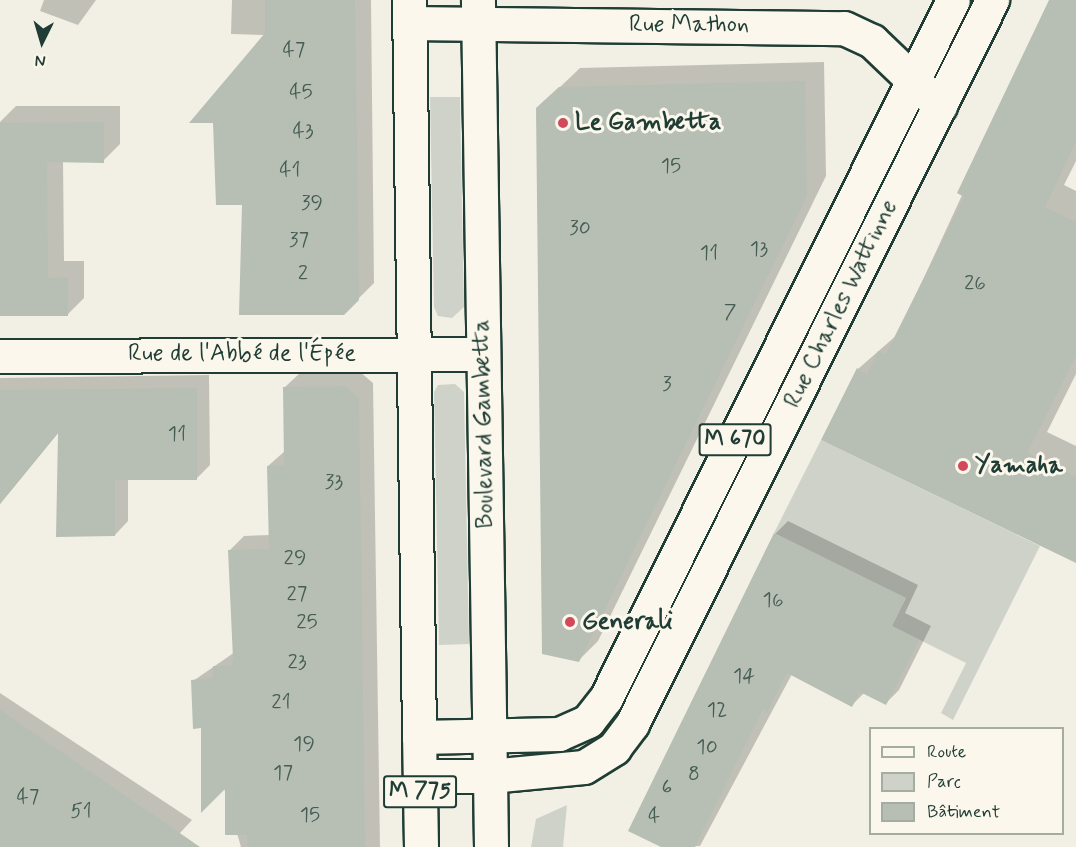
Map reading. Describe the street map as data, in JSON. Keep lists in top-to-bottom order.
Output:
{
  "streets": {
    "main road": [
      "Rue Mathon",
      "Rue Charles Wattinne",
      "Rue de l'Abbé de l'Épée",
      "Boulevard Gambetta",
      "M 670",
      "M 775"
    ]
  },
  "crossings": [
    ["Rue Mathon", "Rue Charles Wattinne"],
    ["Rue Mathon", "Boulevard Gambetta"],
    ["Rue Mathon", "M 775"],
    ["Rue Charles Wattinne", "Boulevard Gambetta"],
    ["Rue Charles Wattinne", "M 775"],
    ["Rue de l'Abbé de l'Épée", "Boulevard Gambetta"],
    ["Rue de l'Abbé de l'Épée", "M 775"]
  ],
  "places": ["Le Gambetta", "Yamaha", "Generali"],
  "house_numbers": [
    "47",
    "45",
    "43",
    "15",
    "41",
    "39",
    "30",
    "37",
    "13",
    "11",
    "2",
    "26",
    "7",
    "3",
    "11",
    "33",
    "29",
    "27",
    "16",
    "25",
    "23",
    "14",
    "21",
    "12",
    "19",
    "10",
    "17",
    "8",
    "6",
    "47",
    "51",
    "15",
    "4"
  ],
  "legend": ["Route", "Parc", "Bâtiment"],
  "north": "bottom"
}
